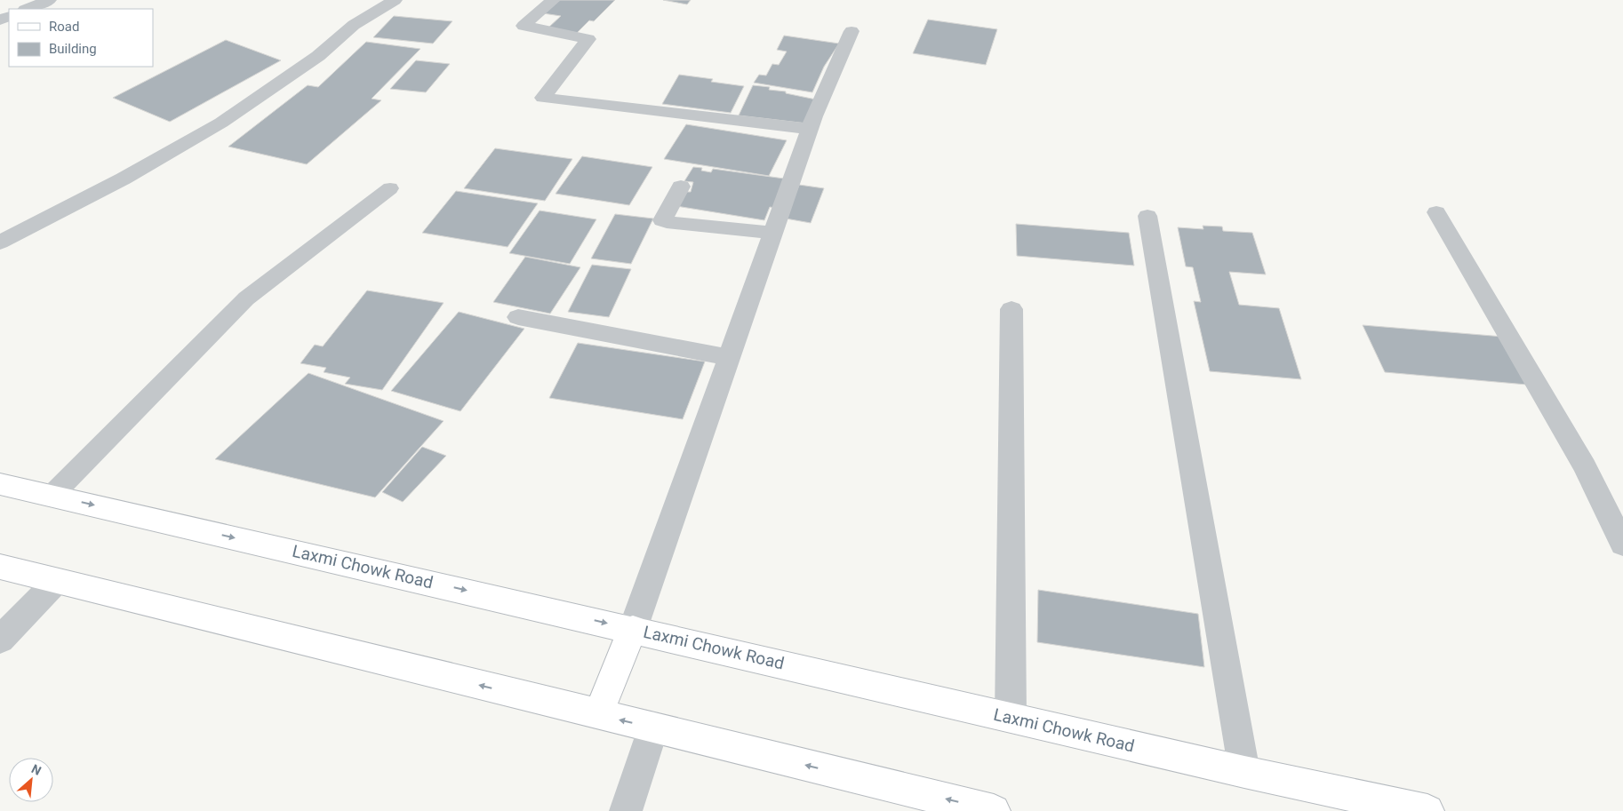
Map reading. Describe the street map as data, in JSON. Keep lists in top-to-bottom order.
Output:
{
  "streets": {
    "main road": ["Laxmi Chowk Road"]
  },
  "legend": ["Road", "Building"],
  "north": "top right"
}
